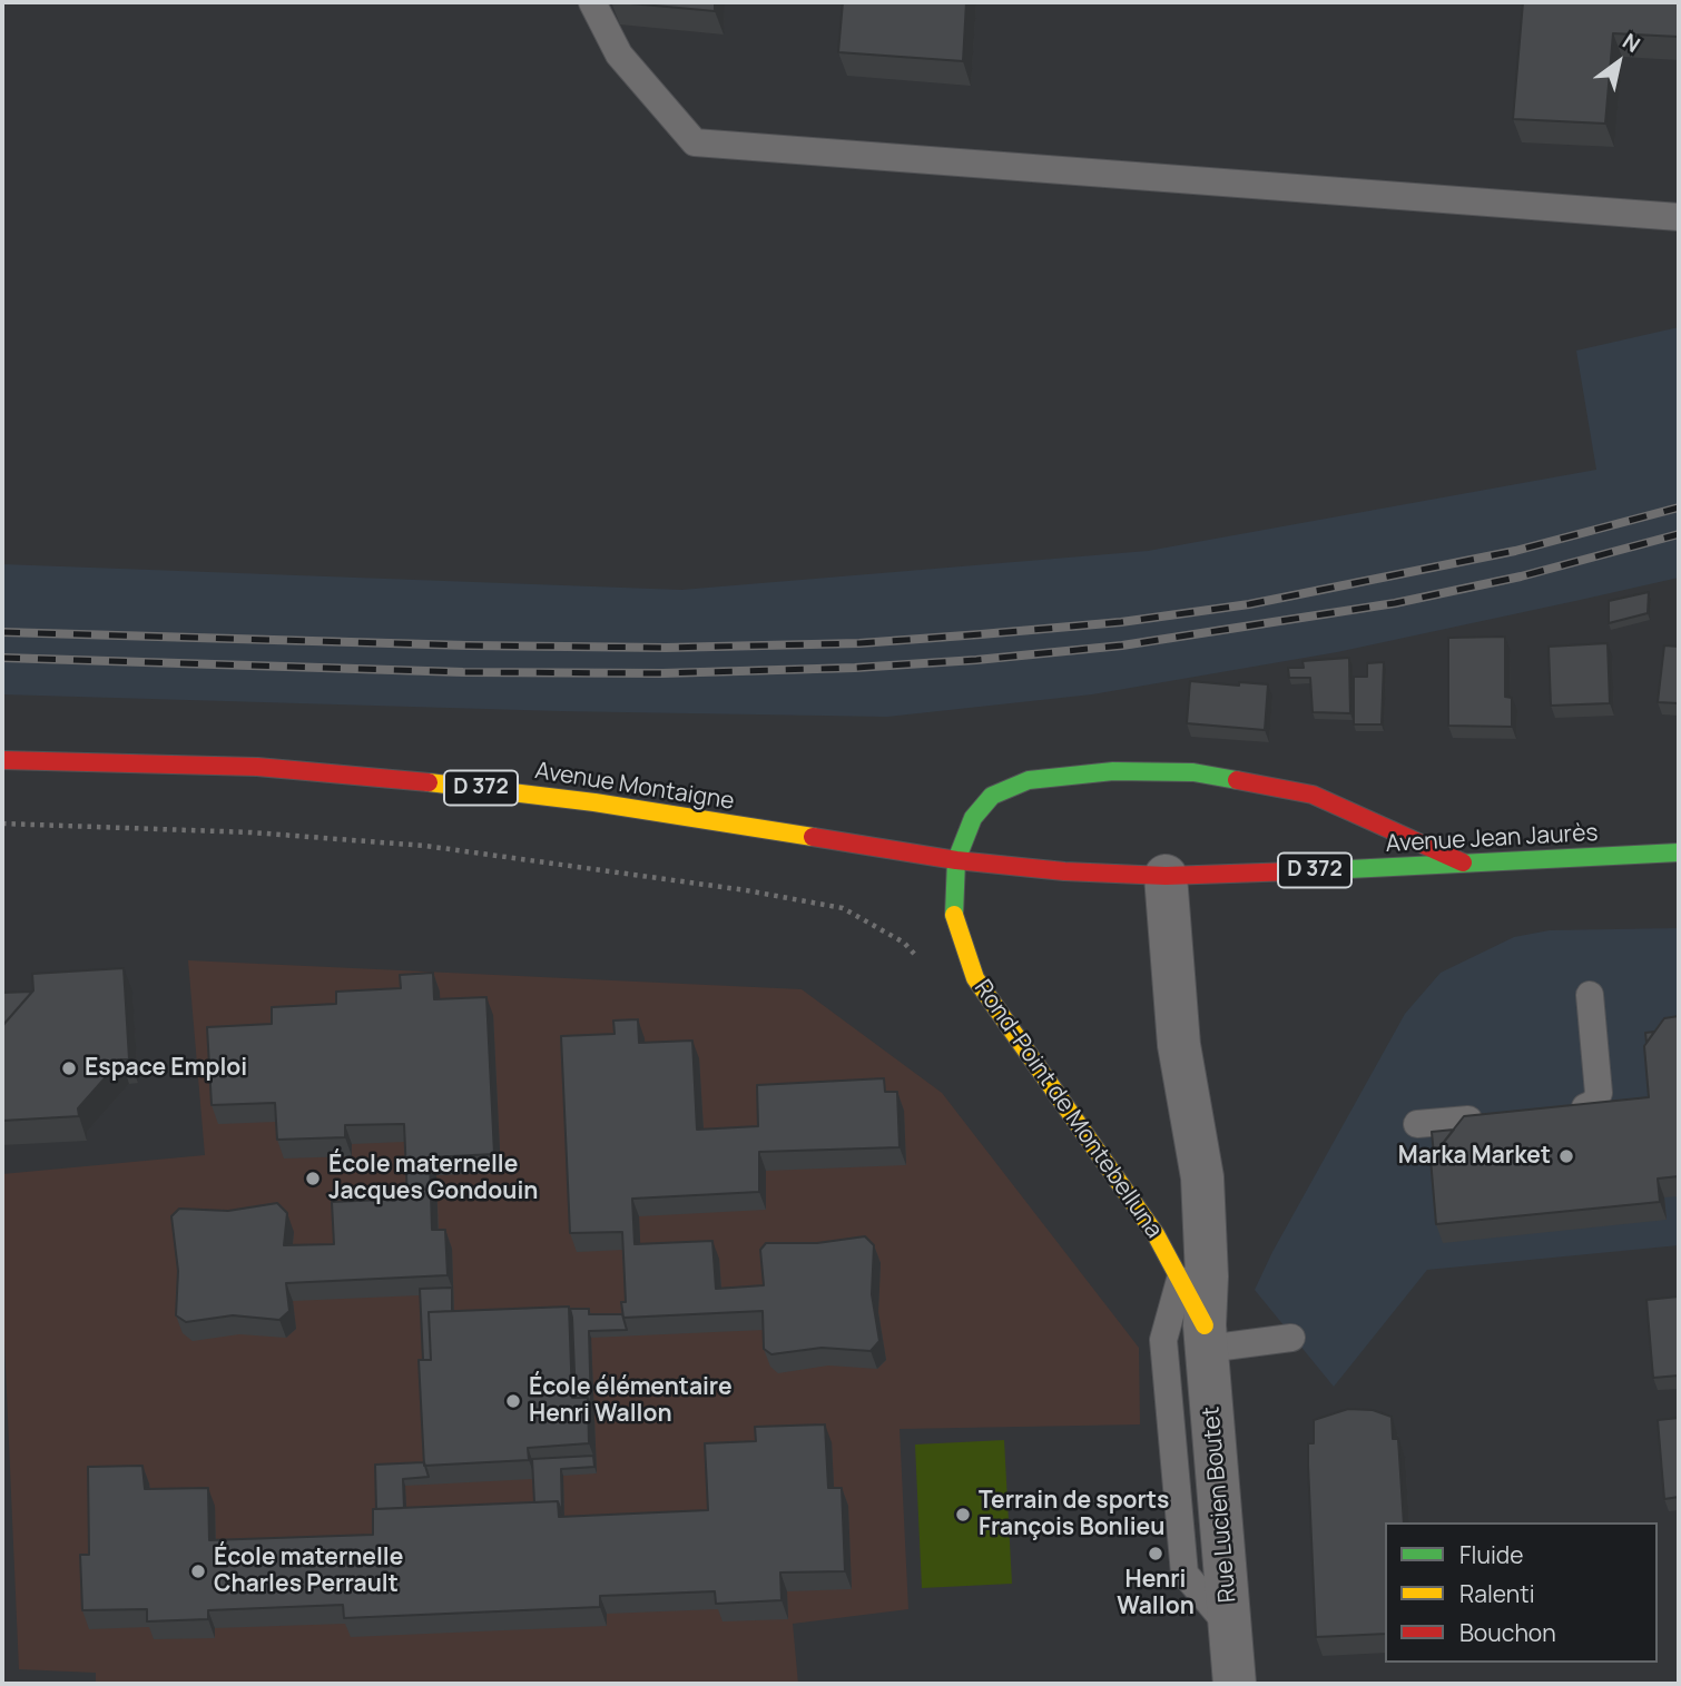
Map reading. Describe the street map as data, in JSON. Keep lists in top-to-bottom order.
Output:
{
  "streets": {
    "main road": [
      "Avenue Montaigne",
      "D 372",
      "Avenue Jean Jaurès",
      "Rond-Point de Montebelluna"
    ],
    "street": ["Rue Lucien Boutet"]
  },
  "crossings": [
    ["Avenue Montaigne", "Avenue Jean Jaurès"],
    ["Avenue Montaigne", "Rond-Point de Montebelluna"],
    ["Avenue Jean Jaurès", "Rond-Point de Montebelluna"],
    ["Rond-Point de Montebelluna", "Rue Lucien Boutet"]
  ],
  "places": [
    "Espace Emploi",
    "Marka Market",
    "École maternelle Jacques Gondouin",
    "École élémentaire Henri Wallon",
    "Terrain de sports François Bonlieu",
    "Henri Wallon",
    "École maternelle Charles Perrault"
  ],
  "legend": ["Fluide", "Ralenti", "Bouchon"],
  "north": "top right"
}
